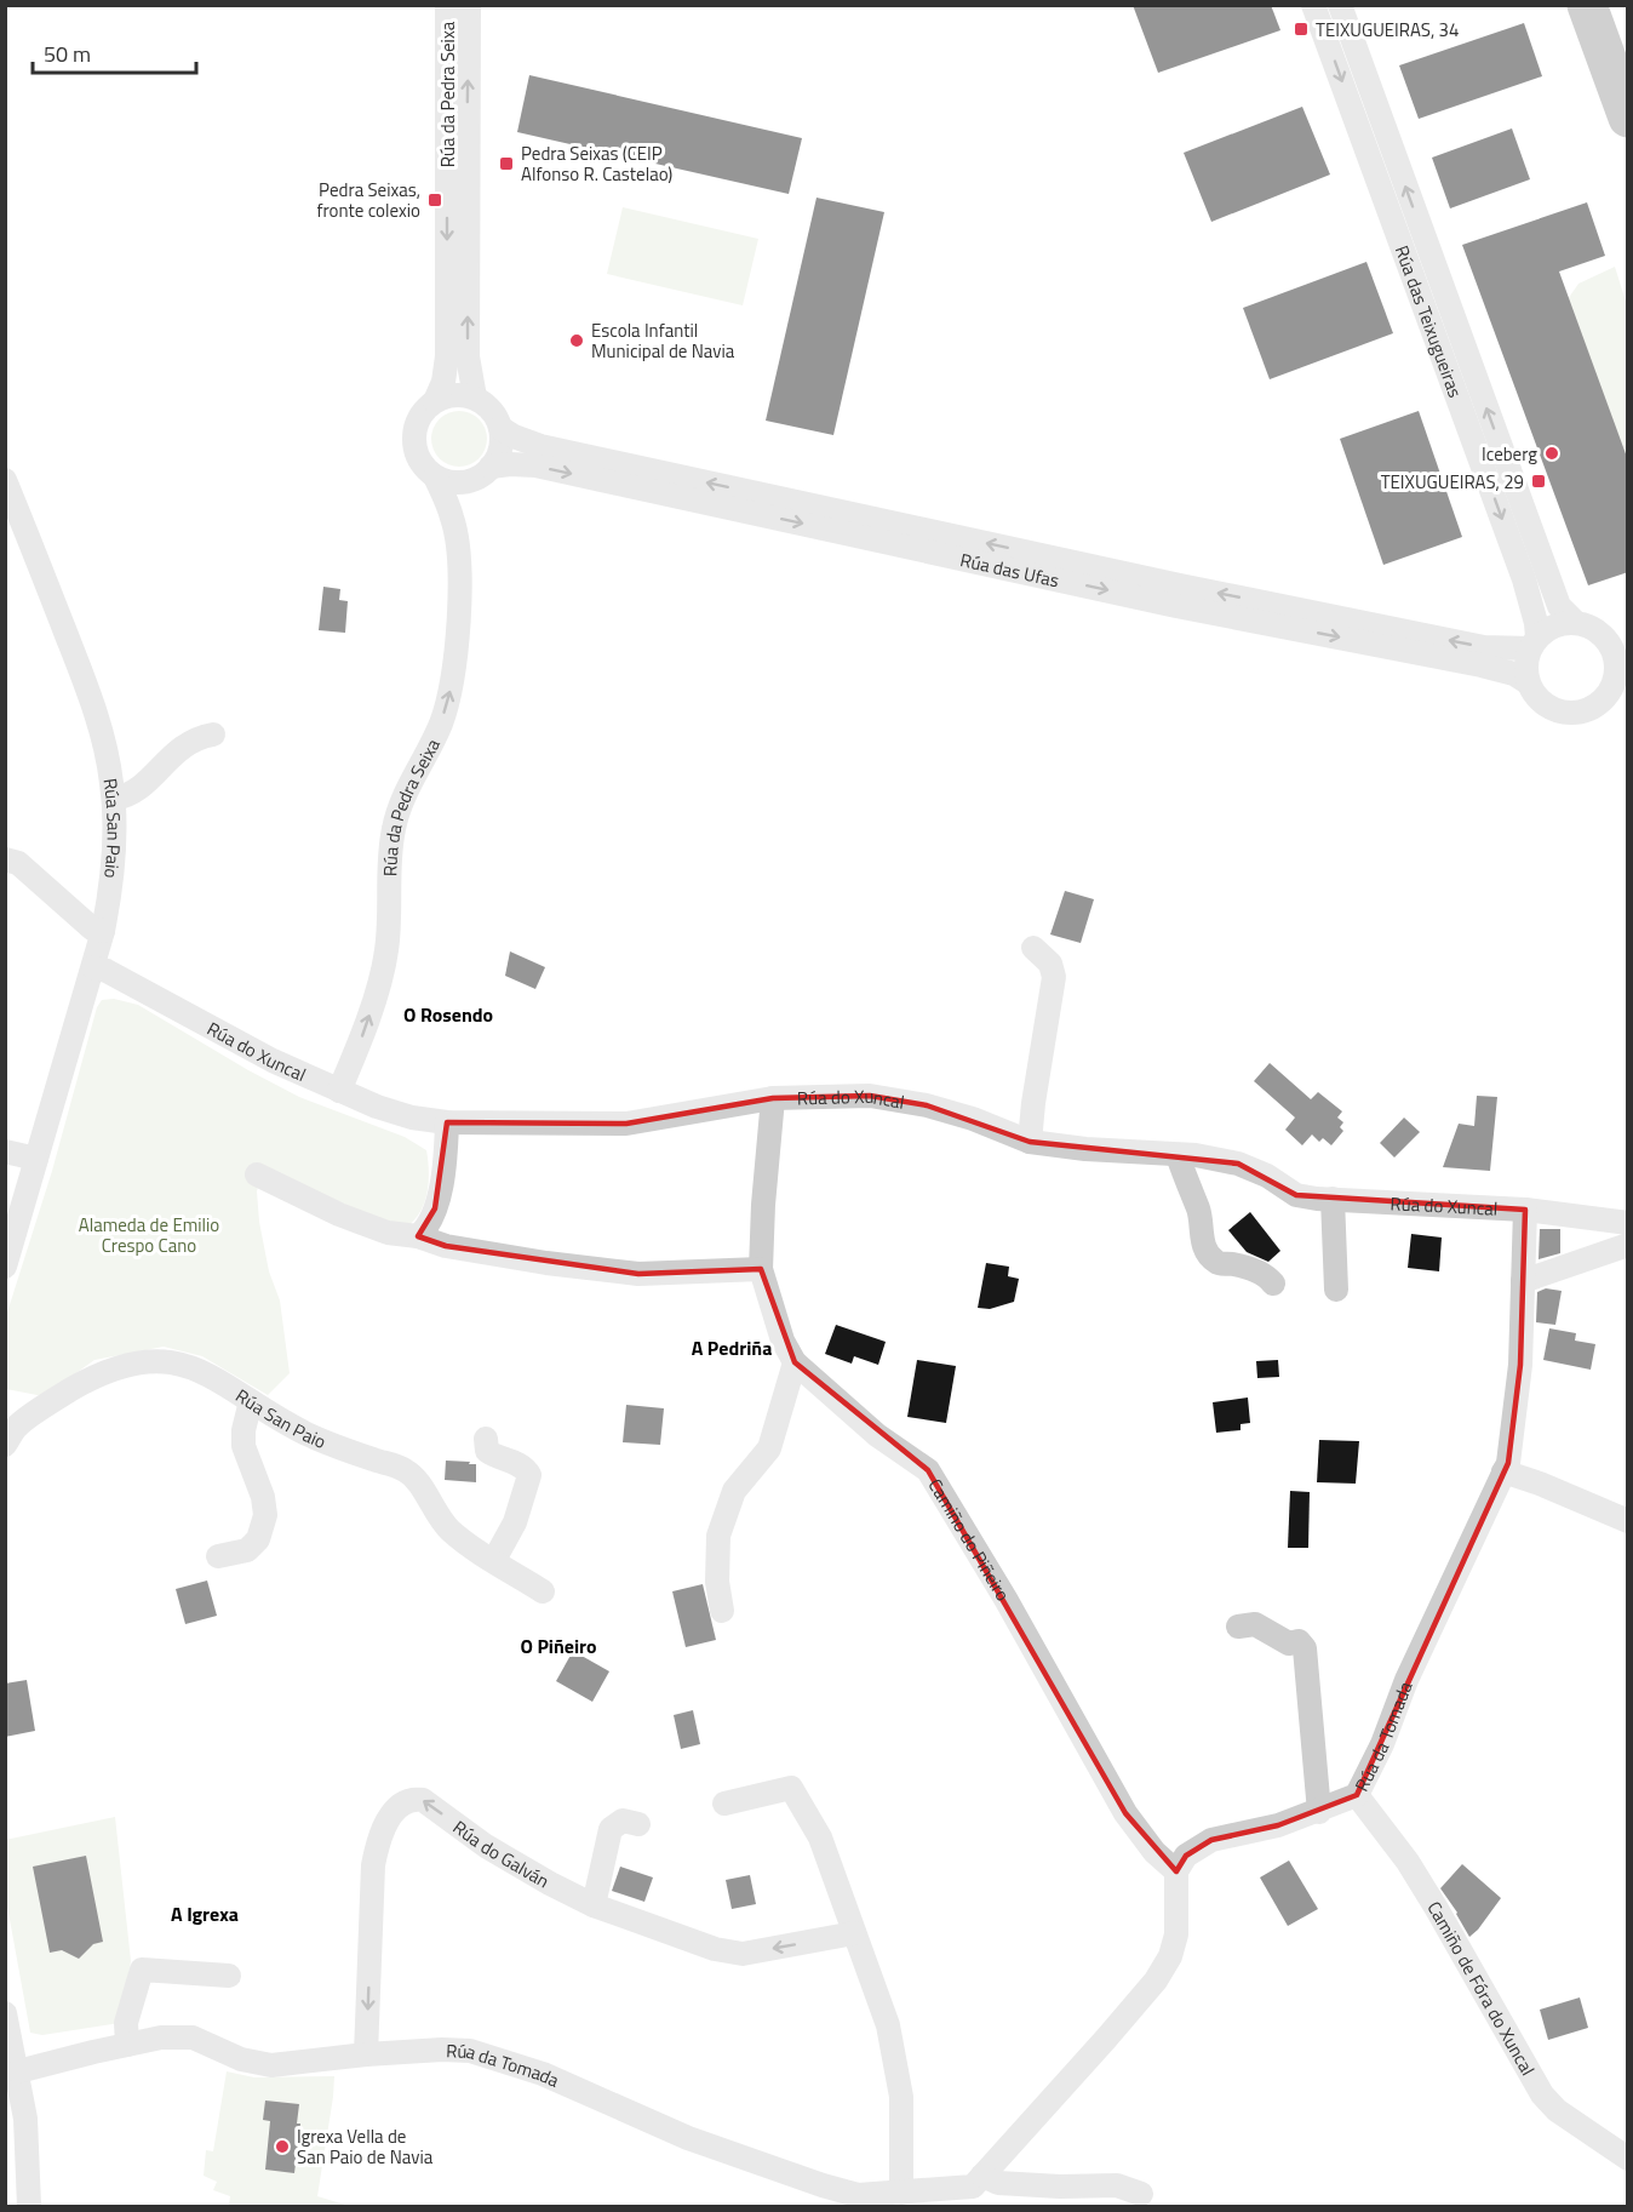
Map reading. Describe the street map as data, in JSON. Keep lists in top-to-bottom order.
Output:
{
  "streets": {
    "street": [
      "Rúa da Pedra Seixa",
      "Rúa das Teixugueiras",
      "Rúa das Ufas",
      "Rúa San Paio",
      "Rúa do Xuncal",
      "Camiño do Piñeiro",
      "Rúa da Tomada",
      "Rúa do Galván",
      "Camiño de Fóra do Xuncal"
    ]
  },
  "crossings": [
    ["Rúa da Pedra Seixa", "Rúa das Ufas"],
    ["Rúa da Pedra Seixa", "Rúa do Xuncal"],
    ["Rúa das Teixugueiras", "Rúa das Ufas"],
    ["Rúa San Paio", "Rúa do Xuncal"],
    ["Rúa do Xuncal", "Camiño do Piñeiro"],
    ["Rúa do Xuncal", "Rúa da Tomada"],
    ["Camiño do Piñeiro", "Rúa da Tomada"],
    ["Rúa da Tomada", "Rúa do Galván"],
    ["Rúa da Tomada", "Camiño de Fóra do Xuncal"]
  ],
  "districts": [
    "O Rosendo",
    "A Pedriña",
    "O Piñeiro",
    "A Igrexa"
  ],
  "parks": ["Alameda de Emilio Crespo Cano"],
  "places": {
    "transit": [
      "TEIXUGUEIRAS, 34",
      "Pedra Seixas (CEIP Alfonso R. Castelao)",
      "Pedra Seixas, fronte colexio",
      "TEIXUGUEIRAS, 29"
    ],
    "other": ["Escola Infantil Municipal de Navia", "Iceberg", "Igrexa Vella de San Paio de Navia"]
  },
  "scale_bar": "50 m"
}
